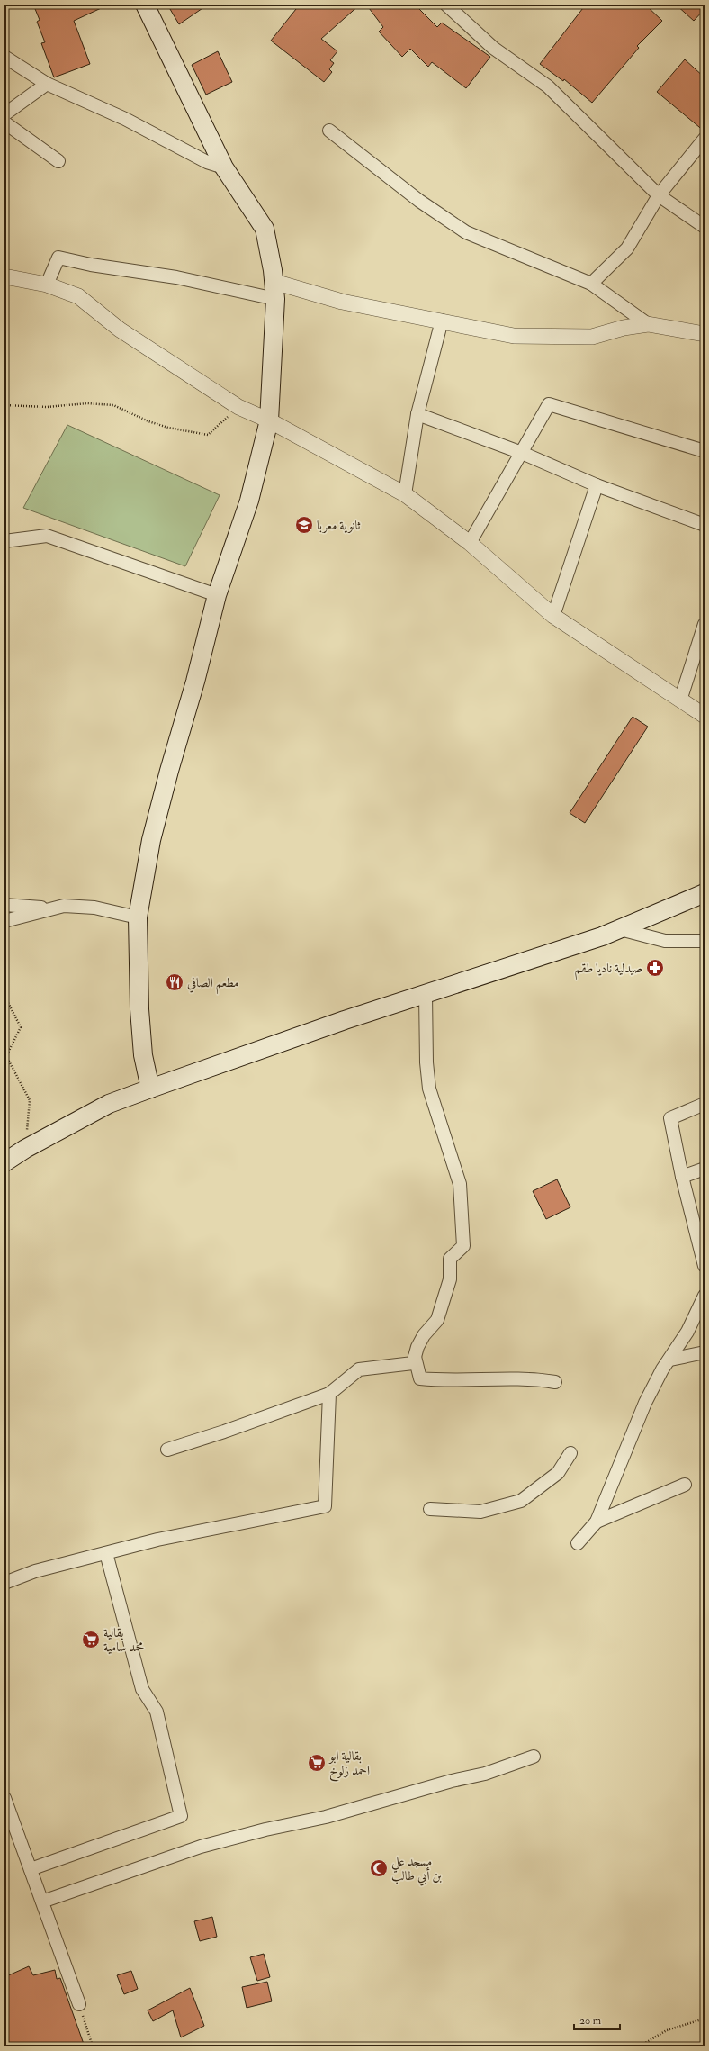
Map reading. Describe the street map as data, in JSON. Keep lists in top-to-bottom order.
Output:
{
  "places": {
    "school or university": ["ثانوية معربا"],
    "pharmacy": ["صيدلية ناديا طقم"],
    "restaurant": ["مطعم الصافي"],
    "supermarket": ["بقالية محمد سامية", "بقالية ابو احمد زلوخ"],
    "mosque": ["مسجد علي بن أبي طالب"]
  },
  "scale_bar": "20 m"
}
